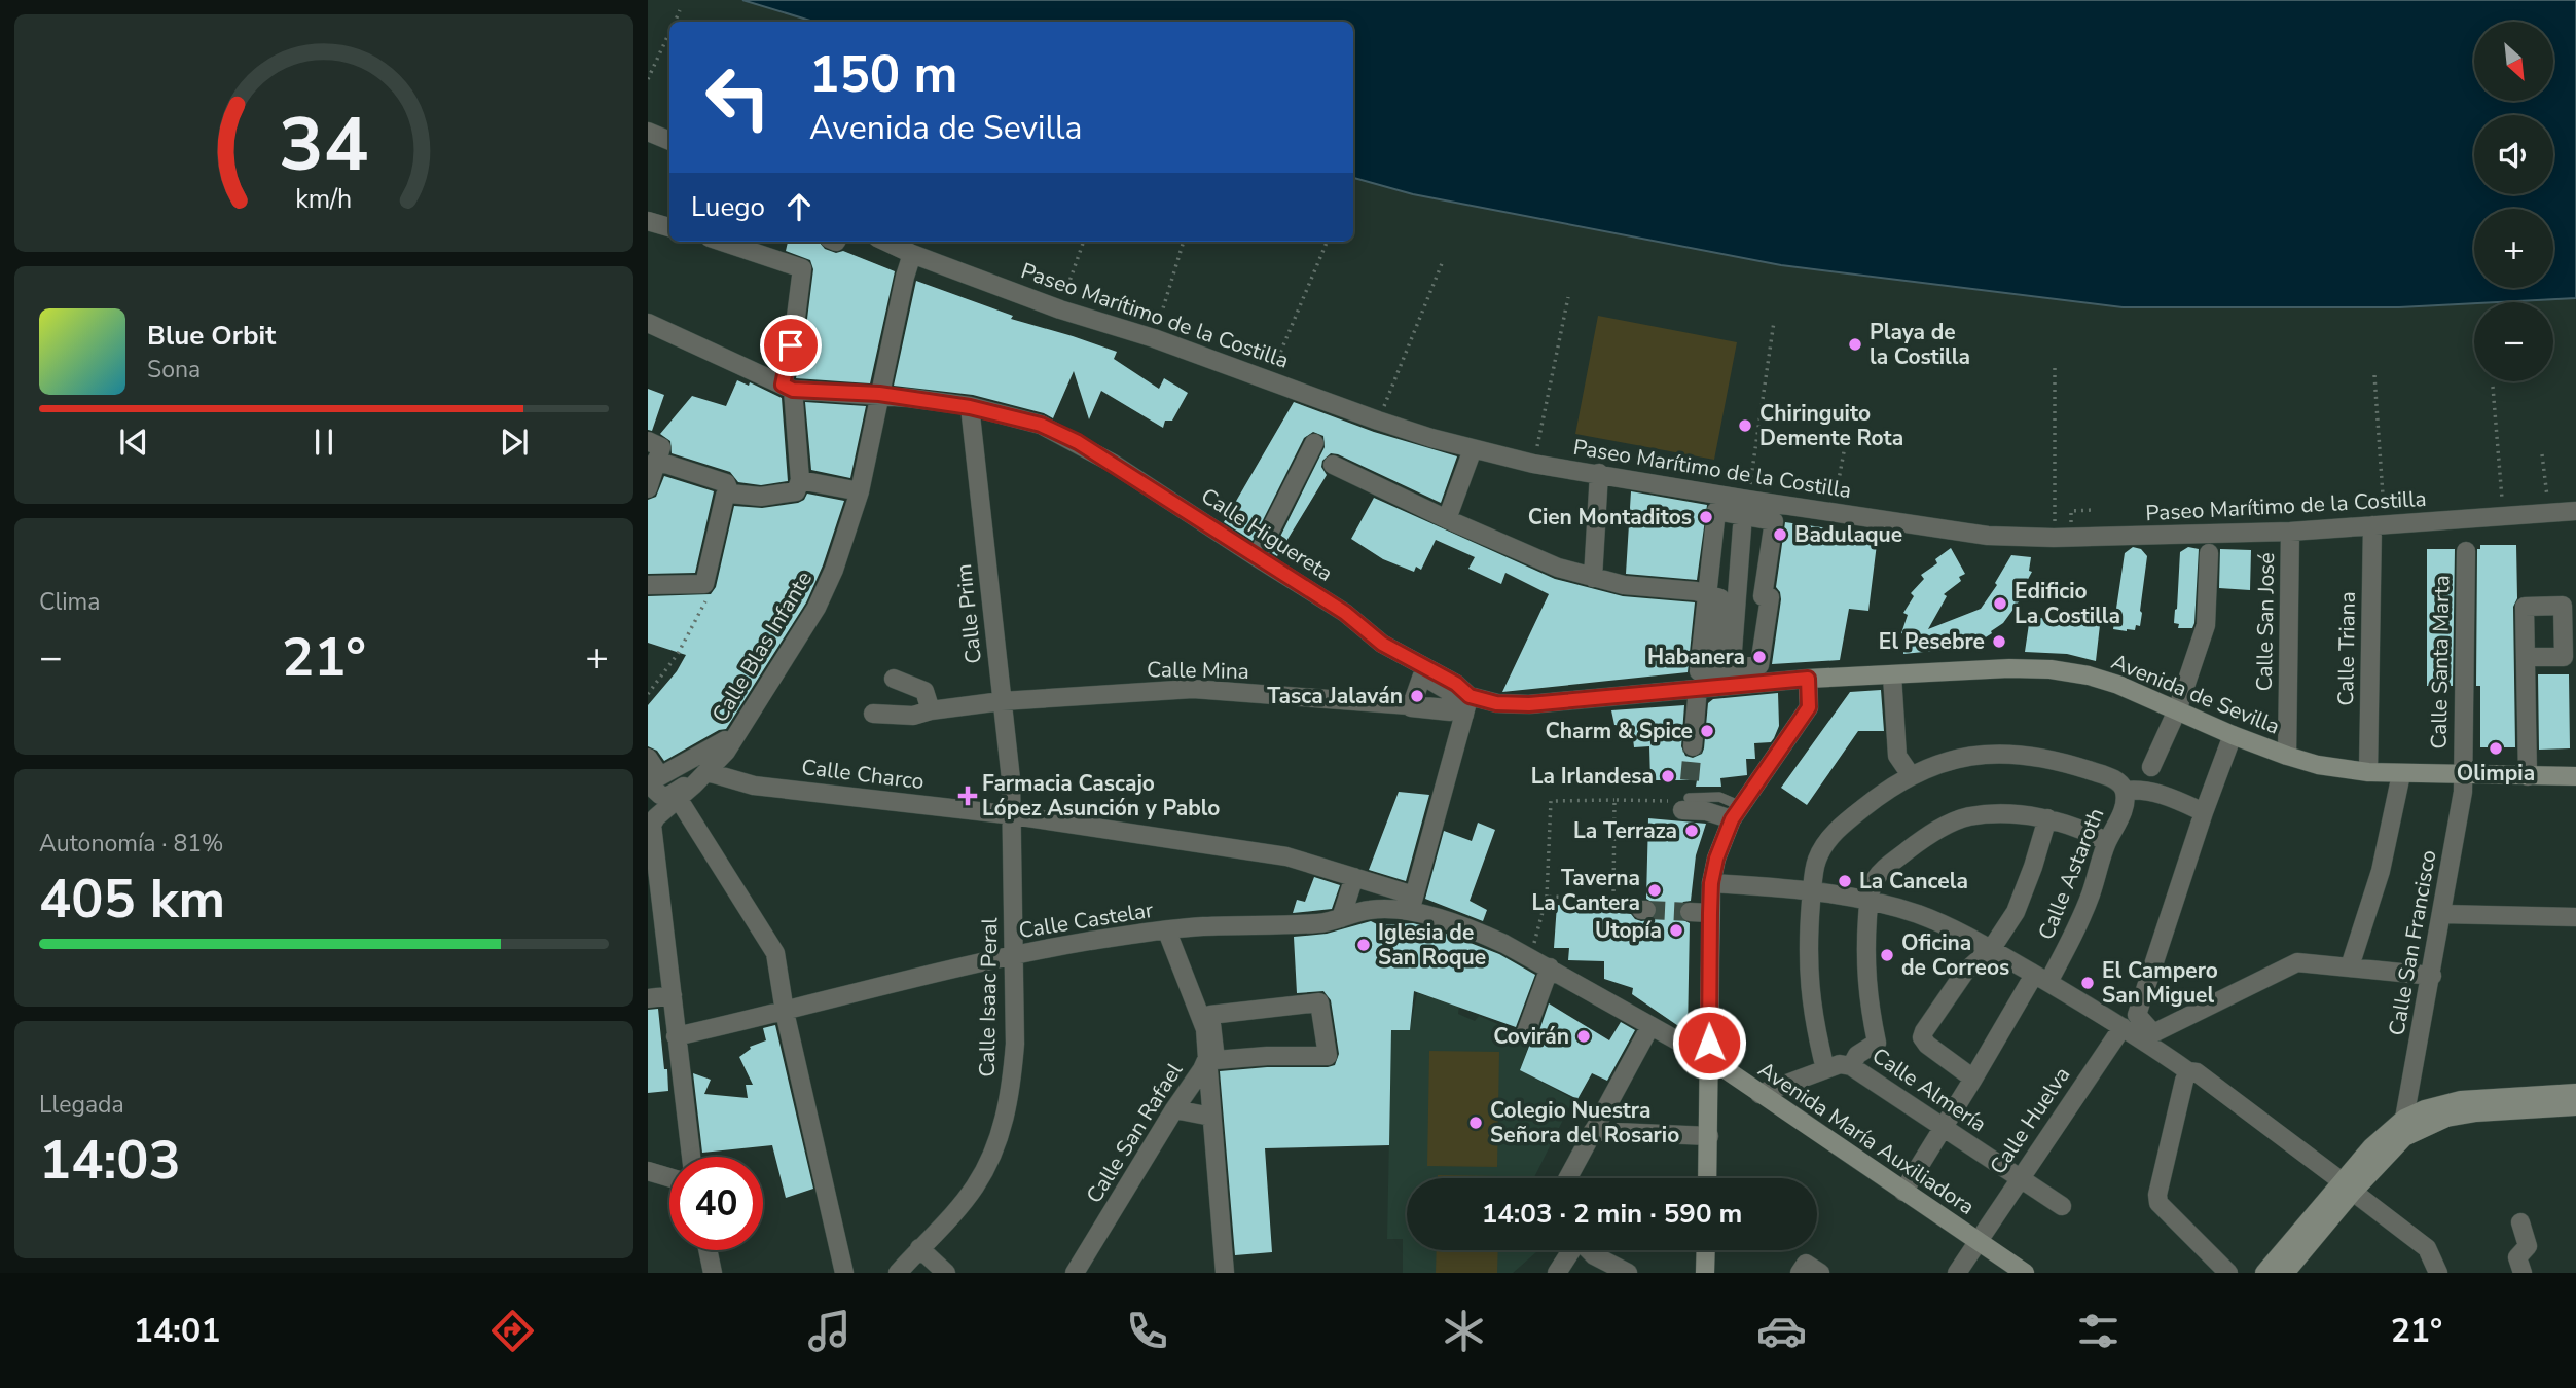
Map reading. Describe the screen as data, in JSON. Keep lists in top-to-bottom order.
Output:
{
  "streets": {
    "street": [
      "Paseo Marítimo de la Costilla",
      "Calle Higuereta",
      "Calle Prim",
      "Calle San José",
      "Calle Blas Infante",
      "Calle Triana",
      "Calle Santa Marta",
      "Calle Mina",
      "Avenida de Sevilla",
      "Calle Charco",
      "Calle Astaroth",
      "Calle Castelar",
      "Calle San Francisco",
      "Calle Isaac Peral",
      "Calle Almería",
      "Calle Huelva",
      "Calle San Rafael",
      "Avenida María Auxiliadora"
    ]
  },
  "crossings": [
    ["Paseo Marítimo de la Costilla", "Calle San José"],
    ["Paseo Marítimo de la Costilla", "Calle Blas Infante"],
    ["Paseo Marítimo de la Costilla", "Calle Triana"],
    ["Calle Higuereta", "Calle Prim"],
    ["Calle Higuereta", "Calle Blas Infante"],
    ["Calle Higuereta", "Avenida de Sevilla"],
    ["Calle Prim", "Calle Mina"],
    ["Calle Prim", "Calle Charco"],
    ["Calle Prim", "Calle Isaac Peral"],
    ["Calle San José", "Avenida de Sevilla"],
    ["Calle Blas Infante", "Calle Charco"],
    ["Calle Triana", "Avenida de Sevilla"],
    ["Calle Santa Marta", "Avenida de Sevilla"],
    ["Calle Santa Marta", "Calle San Francisco"],
    ["Avenida de Sevilla", "Calle San Francisco"],
    ["Calle Charco", "Calle Isaac Peral"],
    ["Calle Charco", "Avenida María Auxiliadora"],
    ["Calle Astaroth", "Calle Almería"],
    ["Calle Astaroth", "Avenida María Auxiliadora"],
    ["Calle Castelar", "Calle Isaac Peral"],
    ["Calle Castelar", "Calle San Rafael"],
    ["Calle Castelar", "Avenida María Auxiliadora"],
    ["Calle Almería", "Calle Huelva"],
    ["Calle Almería", "Avenida María Auxiliadora"],
    ["Calle Huelva", "Avenida María Auxiliadora"]
  ],
  "places": {
    "other": [
      "Playa de la Costilla",
      "Chiringuito Demente Rota",
      "Cien Montaditos",
      "Badulaque",
      "Edificio La Costilla",
      "El Pesebre",
      "Habanera",
      "Tasca Jalaván",
      "Charm & Spice",
      "Olimpia",
      "La Irlandesa",
      "La Terraza",
      "La Cancela",
      "Taverna La Cantera",
      "Utopía",
      "Iglesia de San Roque",
      "Oficina de Correos",
      "El Campero San Miguel",
      "Covirán",
      "Colegio Nuestra Señora del Rosario"
    ],
    "health": ["Farmacia Cascajo López Asunción y Pablo"]
  },
  "north": "bottom right",
  "page": {
    "map_buttons": ["+", "−"],
    "turn": ["150 m", "Avenida de Sevilla"],
    "then": "Luego",
    "song": ["Blue Orbit", "Sona"],
    "tile": [
      "Clima",
      ["Autonomía · 81%", "405 km"],
      ["Llegada", "14:03"]
    ],
    "heat": ["−", "21°", "+"],
    "limit": "40",
    "trip": "14:03 · 2 min · 590 m",
    "tabs": ["14:01", "21°"],
    "gauge": ["34", "km/h"]
  }
}
